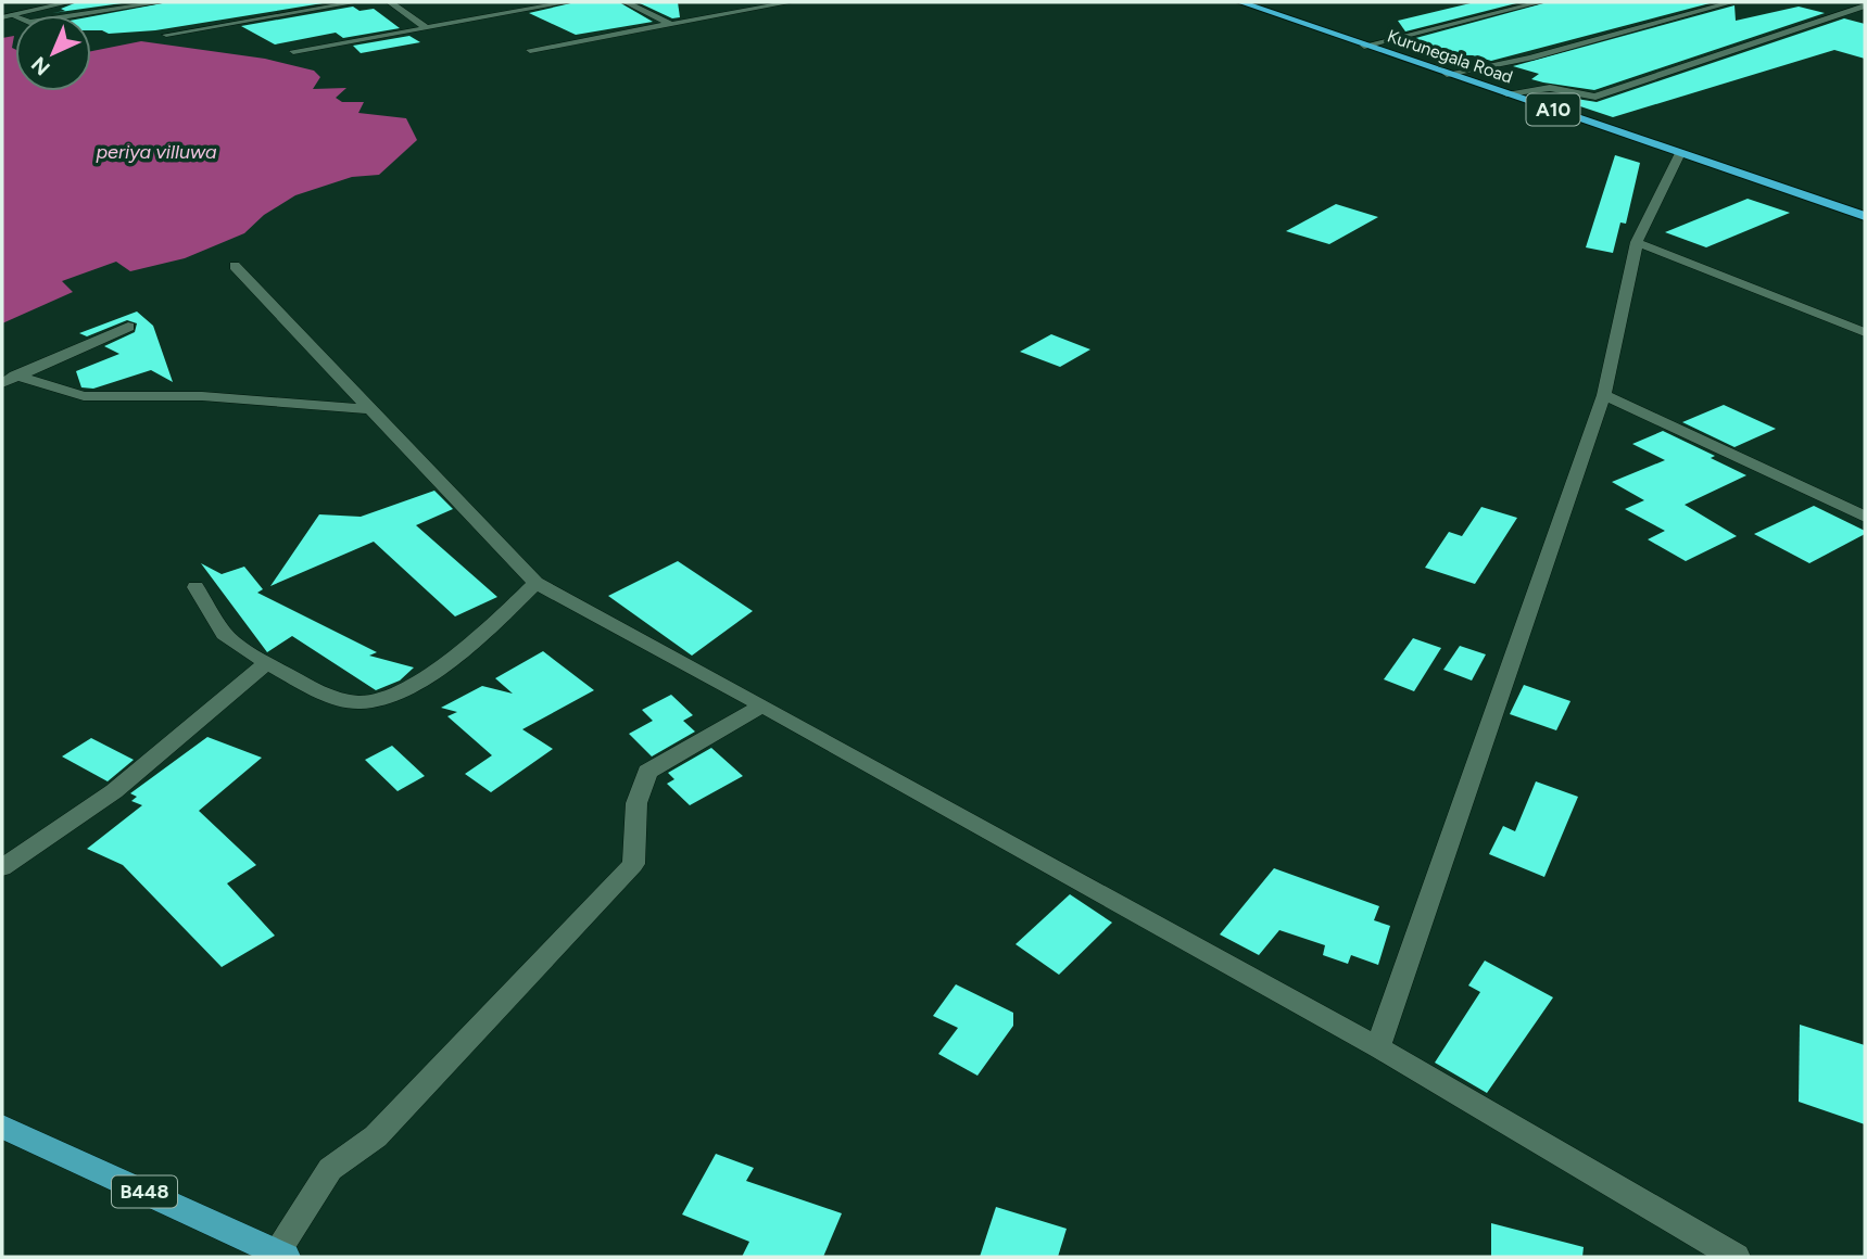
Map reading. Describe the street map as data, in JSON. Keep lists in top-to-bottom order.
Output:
{
  "streets": {
    "highway": ["Kurunegala Road", "A10"],
    "main road": ["B448"]
  },
  "water": ["periya villuwa"],
  "north": "bottom left"
}
